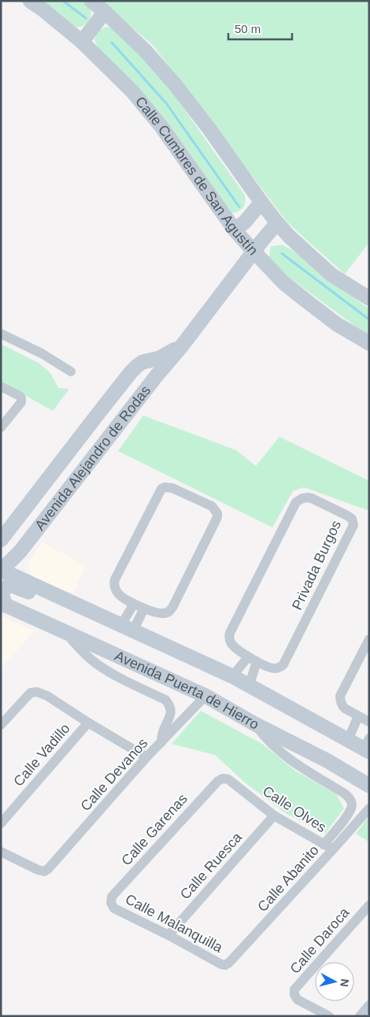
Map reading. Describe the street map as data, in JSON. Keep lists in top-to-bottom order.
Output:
{
  "streets": {
    "street": [
      "Calle Cumbres de San Agustín",
      "Avenida Alejandro de Rodas",
      "Privada Burgos",
      "Avenida Puerta de Hierro",
      "Calle Vadillo",
      "Calle Devanos",
      "Calle Olves",
      "Calle Garenas",
      "Calle Ruesca",
      "Calle Abanito",
      "Calle Malanquilla",
      "Calle Daroca"
    ]
  },
  "crossings": [
    ["Calle Cumbres de San Agustín", "Avenida Alejandro de Rodas"],
    ["Avenida Puerta de Hierro", "Calle Devanos"],
    ["Avenida Puerta de Hierro", "Calle Abanito"],
    ["Calle Olves", "Calle Garenas"],
    ["Calle Olves", "Calle Ruesca"],
    ["Calle Olves", "Calle Abanito"],
    ["Calle Garenas", "Calle Malanquilla"],
    ["Calle Ruesca", "Calle Malanquilla"],
    ["Calle Abanito", "Calle Malanquilla"]
  ],
  "scale_bar": "50 m",
  "north": "right"
}
